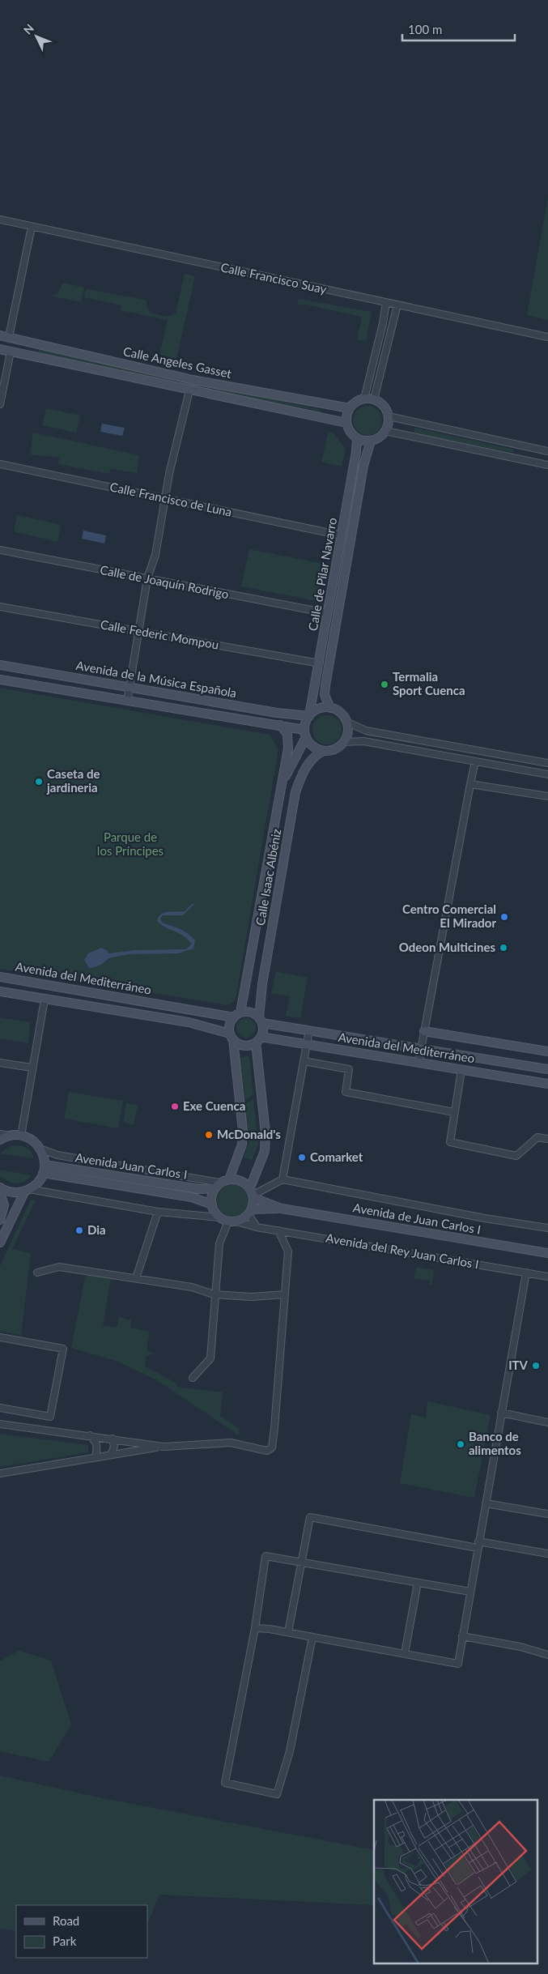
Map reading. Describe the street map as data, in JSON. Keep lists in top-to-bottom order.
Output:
{
  "streets": {
    "street": [
      "Calle Francisco Suay",
      "Calle Angeles Gasset",
      "Calle Francisco de Luna",
      "Calle de Pilar Navarro",
      "Calle de Joaquín Rodrigo",
      "Calle Federic Mompou",
      "Avenida de la Música Española",
      "Calle Isaac Albéniz",
      "Avenida del Mediterráneo",
      "Avenida Juan Carlos I",
      "Avenida de Juan Carlos I",
      "Avenida del Rey Juan Carlos I"
    ]
  },
  "crossings": [
    ["Calle Angeles Gasset", "Calle de Pilar Navarro"],
    ["Calle Francisco de Luna", "Calle de Pilar Navarro"],
    ["Calle de Pilar Navarro", "Calle de Joaquín Rodrigo"],
    ["Calle de Pilar Navarro", "Calle Federic Mompou"],
    ["Calle de Pilar Navarro", "Avenida de la Música Española"],
    ["Calle de Pilar Navarro", "Calle Isaac Albéniz"],
    ["Avenida de la Música Española", "Calle Isaac Albéniz"],
    ["Calle Isaac Albéniz", "Avenida del Mediterráneo"],
    ["Avenida Juan Carlos I", "Avenida del Rey Juan Carlos I"]
  ],
  "parks": ["Parque de los Príncipes"],
  "places": [
    "Termalia Sport Cuenca",
    "Caseta de jardineria",
    "Centro Comercial El Mirador",
    "Odeon Multicines",
    "Exe Cuenca",
    "McDonald's",
    "Comarket",
    "Dia",
    "ITV",
    "Banco de alimentos"
  ],
  "legend": ["Road", "Park"],
  "scale_bar": "100 m",
  "north": "top left"
}
